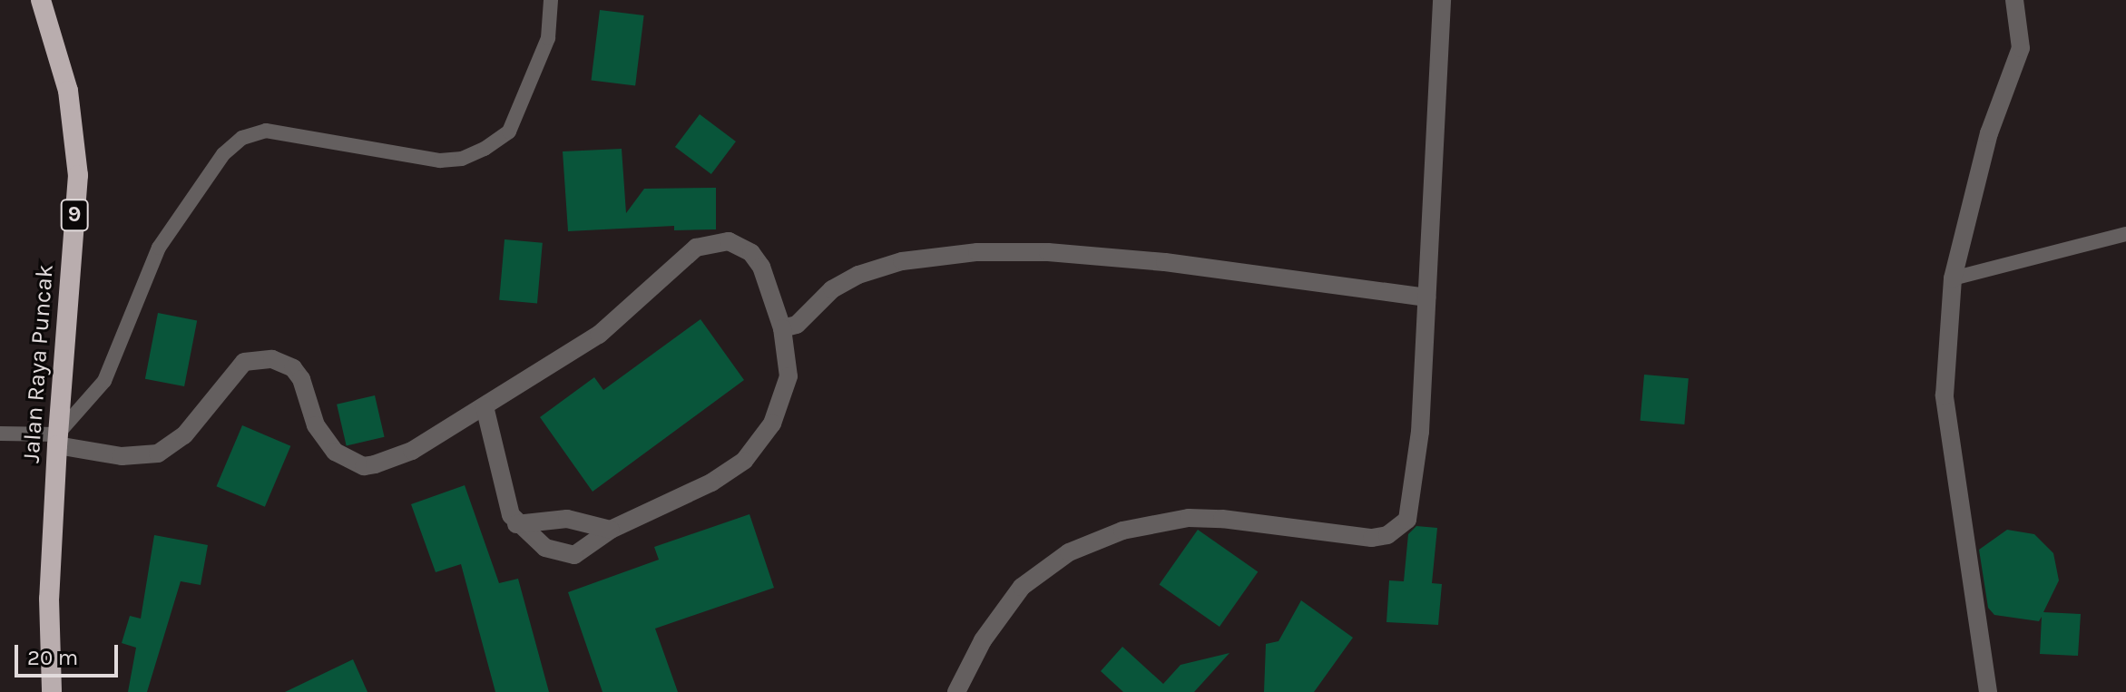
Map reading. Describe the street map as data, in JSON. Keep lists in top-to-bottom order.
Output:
{
  "streets": {
    "highway": ["9", "Jalan Raya Puncak"]
  },
  "scale_bar": "20 m"
}
